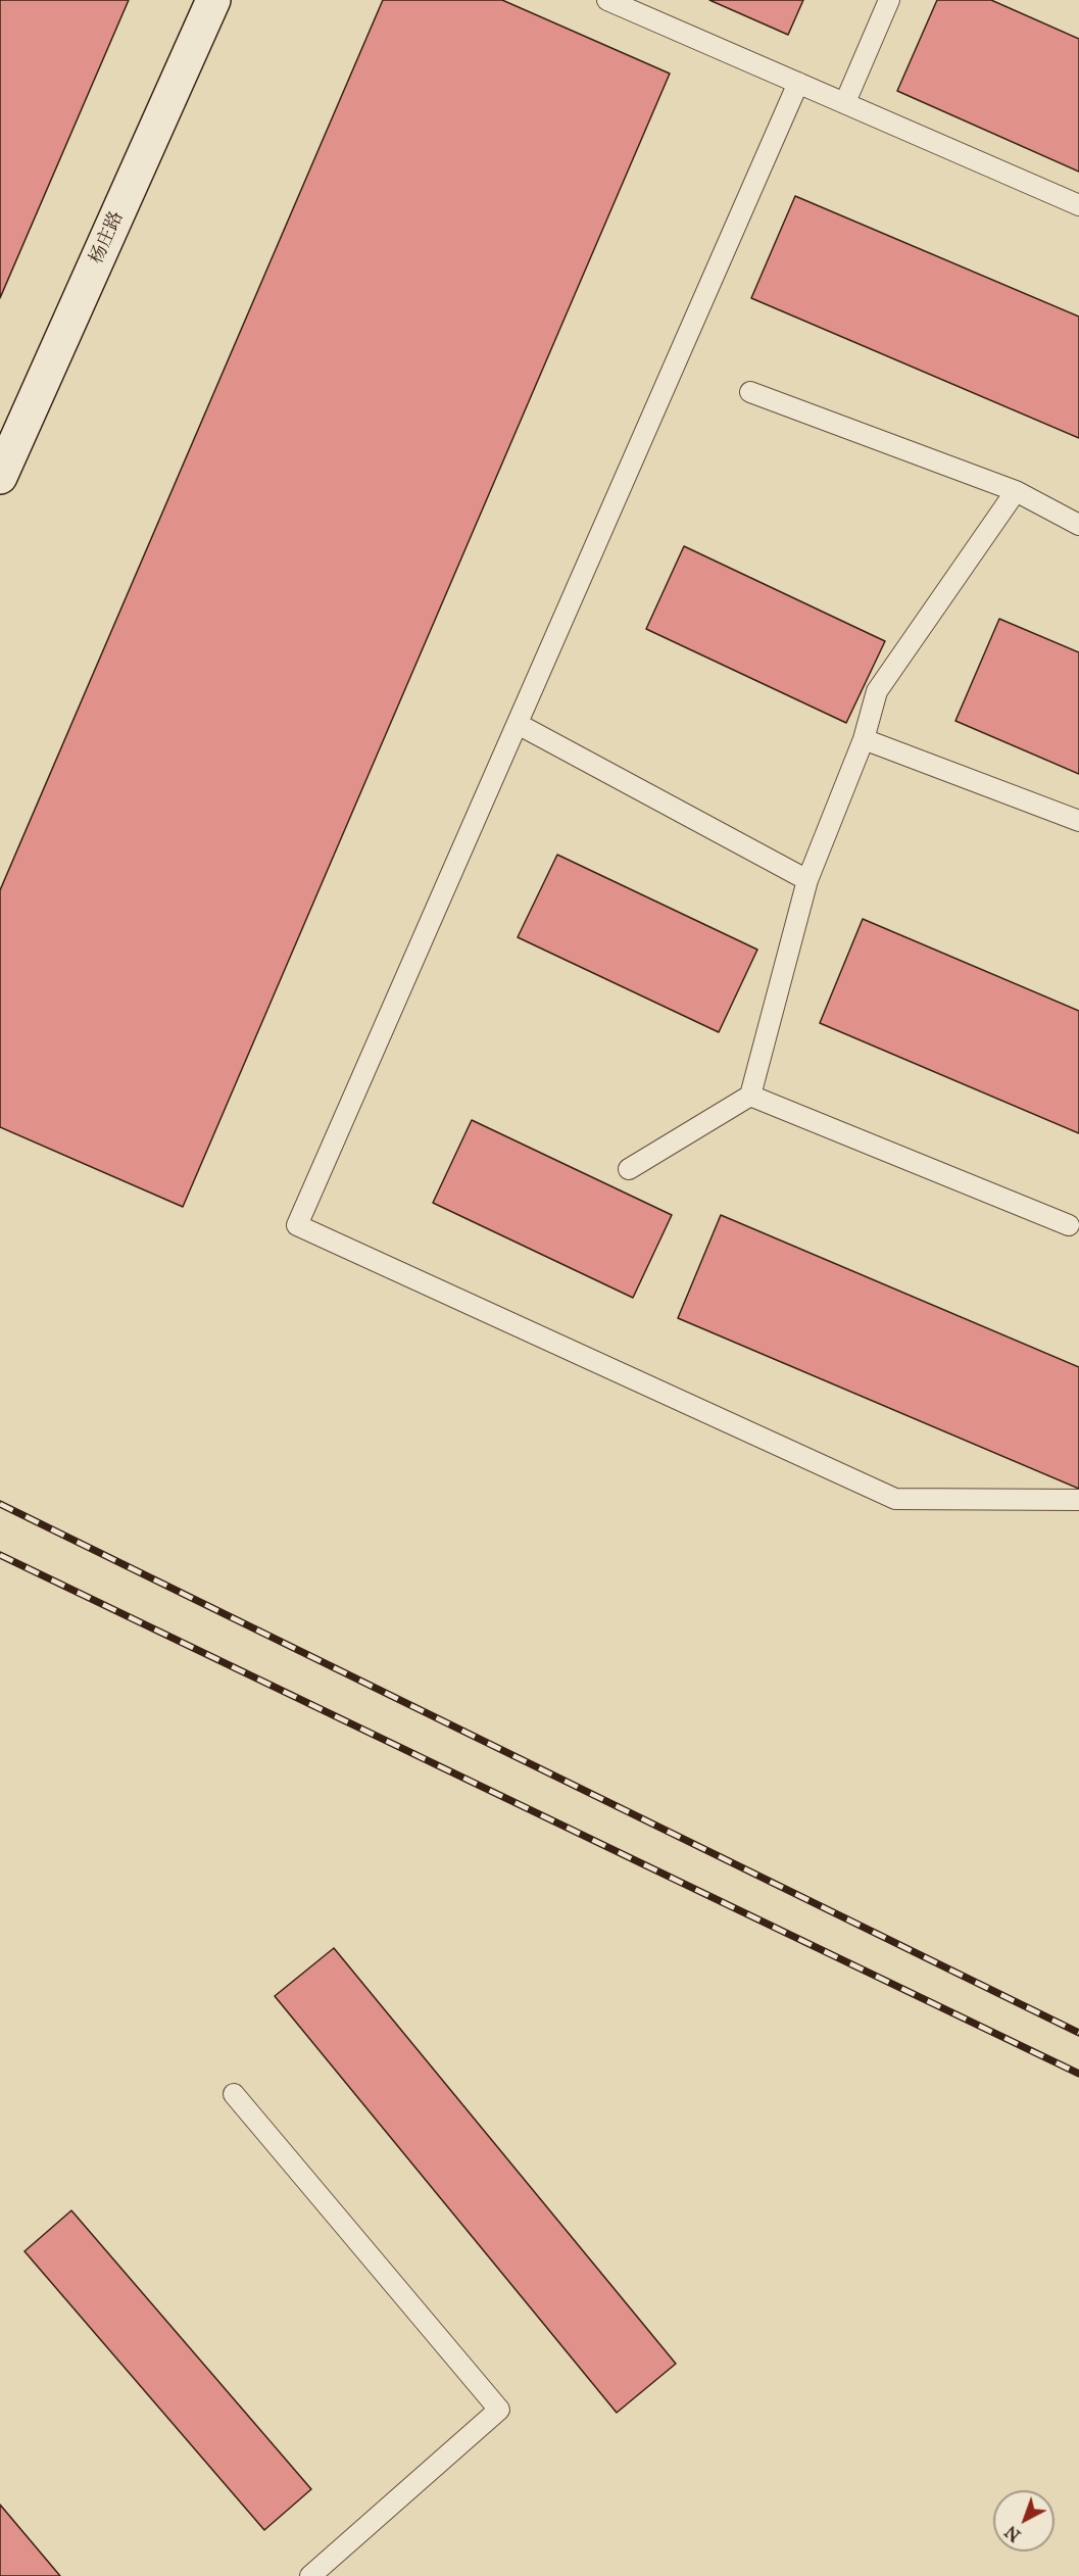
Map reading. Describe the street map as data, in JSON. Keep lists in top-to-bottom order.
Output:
{
  "streets": {
    "street": ["杨庄路"]
  },
  "north": "bottom left"
}
